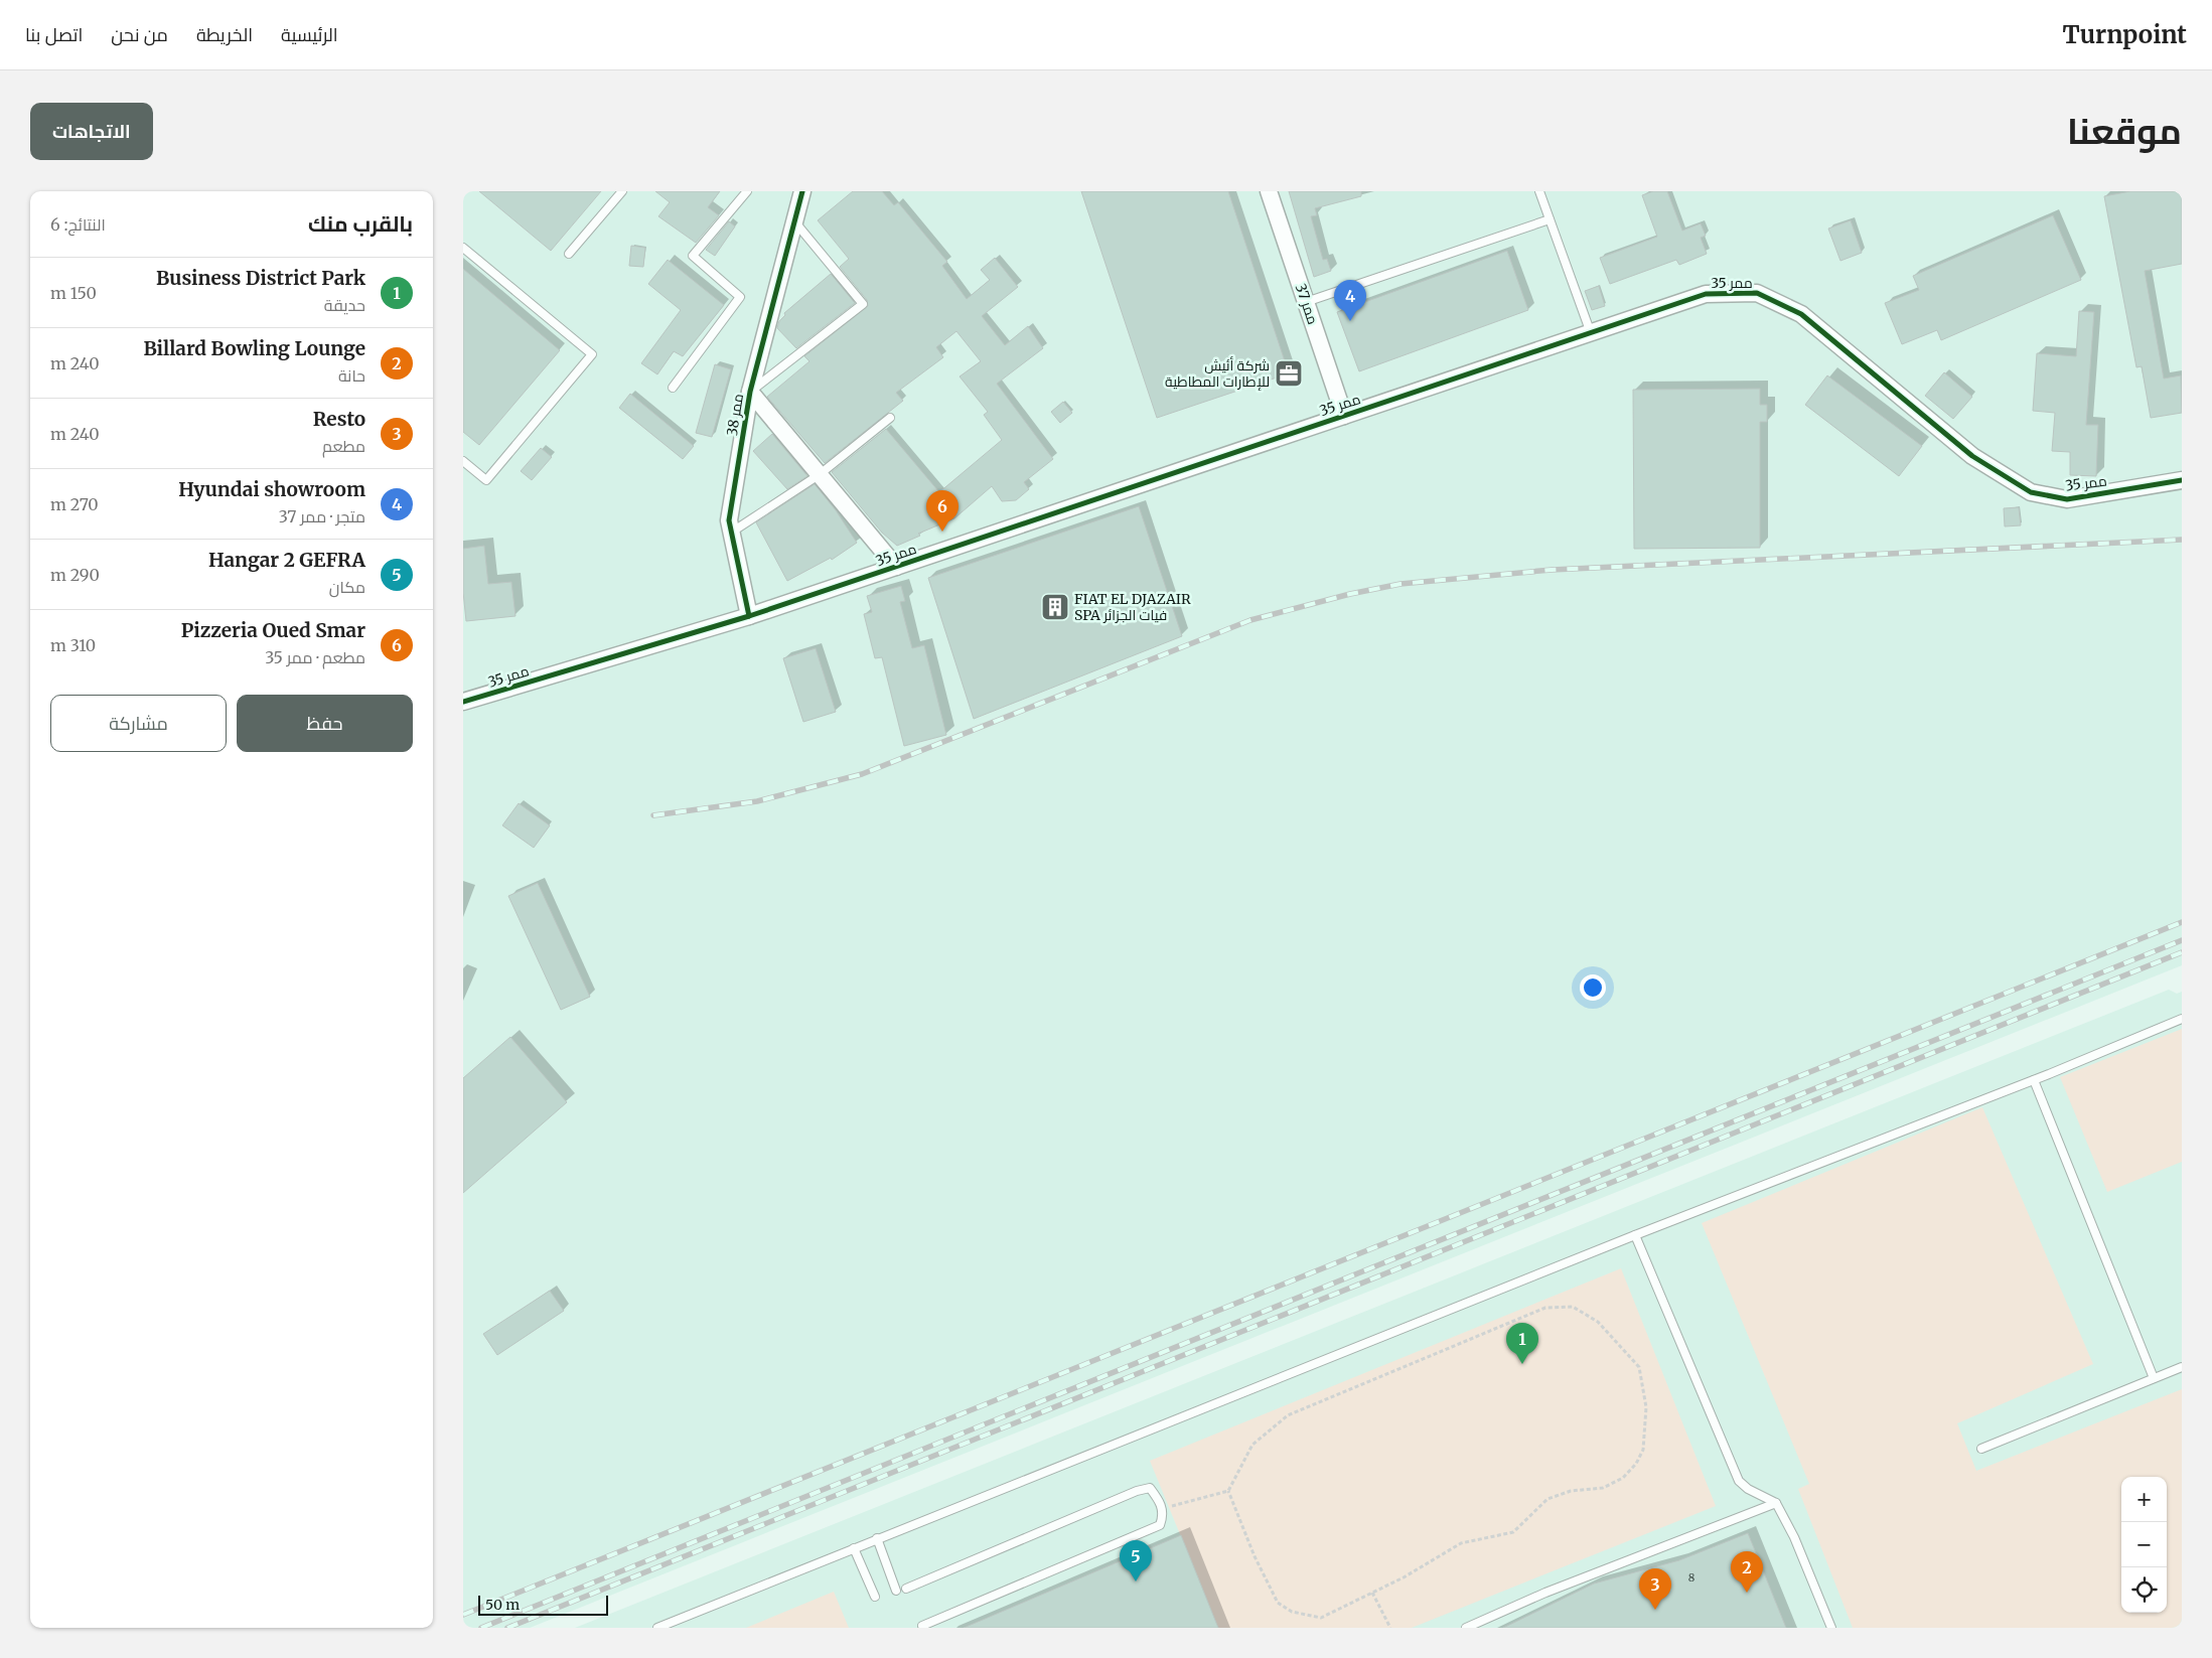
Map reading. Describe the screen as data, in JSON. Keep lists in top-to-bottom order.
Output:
{
  "streets": {
    "street": ["ممر 35", "ممر 37", "ممر 38"]
  },
  "crossings": [
    ["ممر 35", "ممر 37"],
    ["ممر 35", "ممر 38"]
  ],
  "places": {
    "office": ["شركة أئيش للإطارات المطاطية"],
    "building": ["FIAT EL DJAZAIR SPA فيات الجزائر"]
  },
  "house_numbers": ["8"],
  "scale_bar": "50 m",
  "page": {
    "header": "Turnpoint",
    "nav": [
      "الرئيسية",
      "الخريطة",
      "من نحن",
      "اتصل بنا"
    ],
    "title": "موقعنا",
    "buttons": [
      "الاتجاهات",
      ["حفظ", "مشاركة"]
    ],
    "heading": ["بالقرب منك", "النتائج: 6"],
    "list": [
      {
        "mark": "1",
        "name": "Business District Park",
        "note": "حديقة",
        "value": "150 m"
      },
      {
        "mark": "2",
        "name": "Billard Bowling Lounge",
        "note": "حانة",
        "value": "240 m"
      },
      {
        "mark": "3",
        "name": "Resto",
        "note": "مطعم",
        "value": "240 m"
      },
      {
        "mark": "4",
        "name": "Hyundai showroom",
        "note": "متجر · ممر 37",
        "value": "270 m"
      },
      {
        "mark": "5",
        "name": "Hangar 2 GEFRA",
        "note": "مكان",
        "value": "290 m"
      },
      {
        "mark": "6",
        "name": "Pizzeria Oued Smar",
        "note": "مطعم · ممر 35",
        "value": "310 m"
      }
    ],
    "pins": [
      "4",
      "6",
      "1",
      "5",
      "2",
      "3"
    ],
    "map_buttons": ["+", "−"],
    "scale": "50 m"
  }
}
